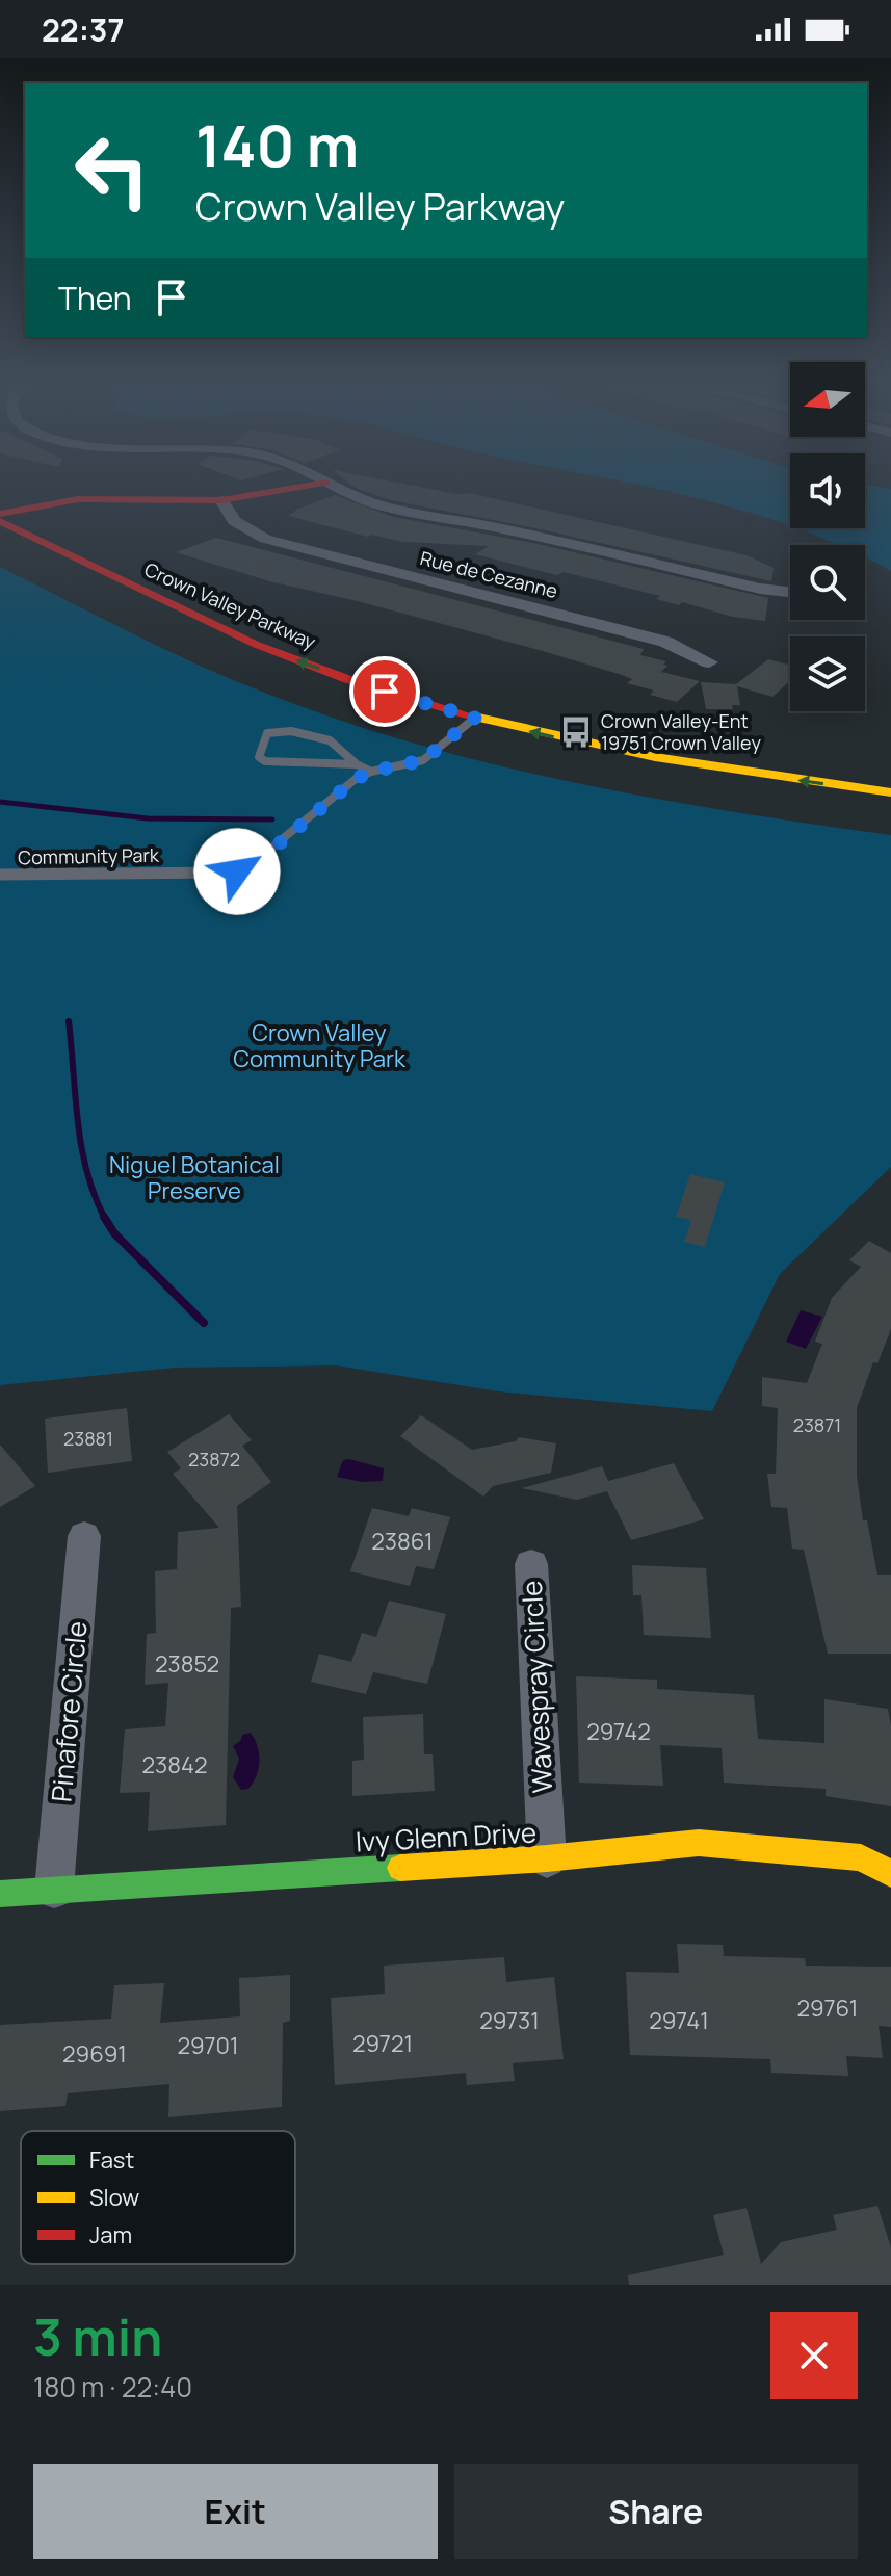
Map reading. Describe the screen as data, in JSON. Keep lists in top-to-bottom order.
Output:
{
  "streets": {
    "main road": ["Crown Valley Parkway", "Ivy Glenn Drive"],
    "street": ["Rue de Cezanne", "Wavespray Circle", "Pinafore Circle"],
    "lane": ["Community Park"]
  },
  "crossings": [
    ["Crown Valley Parkway", "Community Park"],
    ["Wavespray Circle", "Ivy Glenn Drive"],
    ["Pinafore Circle", "Ivy Glenn Drive"]
  ],
  "one_way": ["Crown Valley Parkway"],
  "parks": ["Crown Valley Community Park", "Niguel Botanical Preserve"],
  "places": {
    "bus stop": ["Crown Valley-Ent 19751 Crown Valley"]
  },
  "house_numbers": [
    "23871",
    "23881",
    "23872",
    "23861",
    "23852",
    "29742",
    "23842",
    "29761",
    "29731",
    "29741",
    "29721",
    "29701",
    "29691"
  ],
  "legend": ["Fast", "Slow", "Jam"],
  "north": "left",
  "page": {
    "status": "22:37",
    "turn": ["140 m", "Crown Valley Parkway"],
    "then": "Then",
    "heading": ["3 min", "180 m · 22:40"],
    "buttons": ["Exit", "Share"]
  }
}
